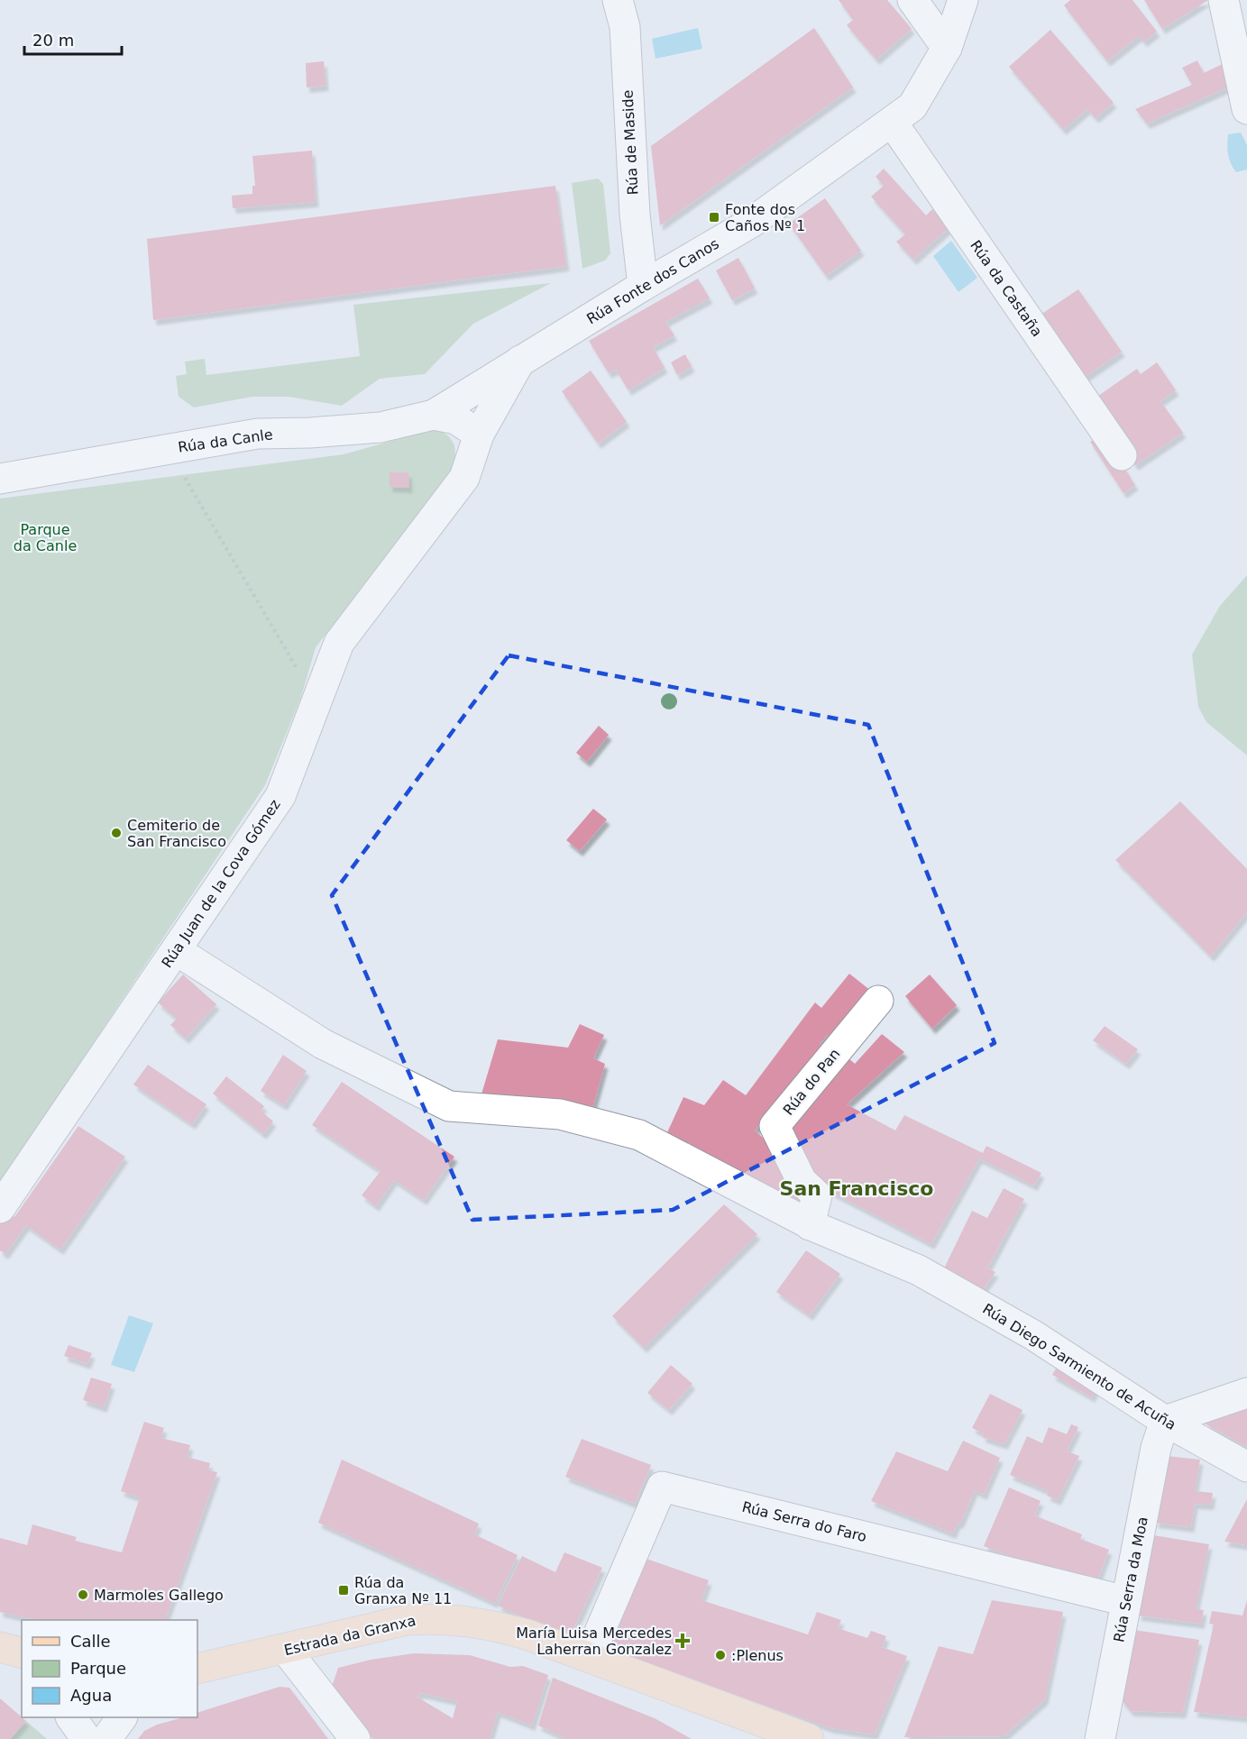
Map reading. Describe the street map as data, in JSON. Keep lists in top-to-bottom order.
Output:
{
  "streets": {
    "main road": ["Estrada da Granxa"],
    "street": [
      "Rúa de Maside",
      "Rúa Fonte dos Canos",
      "Rúa da Castaña",
      "Rúa da Canle",
      "Rúa Juan de la Cova Gómez",
      "Rúa do Pan",
      "Rúa Diego Sarmiento de Acuña",
      "Rúa Serra do Faro",
      "Rúa Serra da Moa"
    ]
  },
  "crossings": [
    ["Rúa de Maside", "Rúa Fonte dos Canos"],
    ["Rúa Fonte dos Canos", "Rúa da Castaña"],
    ["Rúa Fonte dos Canos", "Rúa da Canle"],
    ["Rúa Fonte dos Canos", "Rúa Juan de la Cova Gómez"],
    ["Rúa da Canle", "Rúa Juan de la Cova Gómez"],
    ["Rúa Juan de la Cova Gómez", "Rúa Diego Sarmiento de Acuña"],
    ["Rúa do Pan", "Rúa Diego Sarmiento de Acuña"],
    ["Rúa Diego Sarmiento de Acuña", "Rúa Serra da Moa"],
    ["Rúa Serra do Faro", "Rúa Serra da Moa"],
    ["Rúa Serra do Faro", "Estrada da Granxa"]
  ],
  "districts": ["San Francisco"],
  "parks": ["Parque da Canle"],
  "places": {
    "transit": ["Fonte dos Caños Nº 1", "Rúa da Granxa Nº 11"],
    "other": ["Cemiterio de San Francisco", "Marmoles Gallego", ":Plenus"],
    "health": ["María Luisa Mercedes Laherran Gonzalez"]
  },
  "legend": ["Calle", "Parque", "Agua"],
  "scale_bar": "20 m"
}
